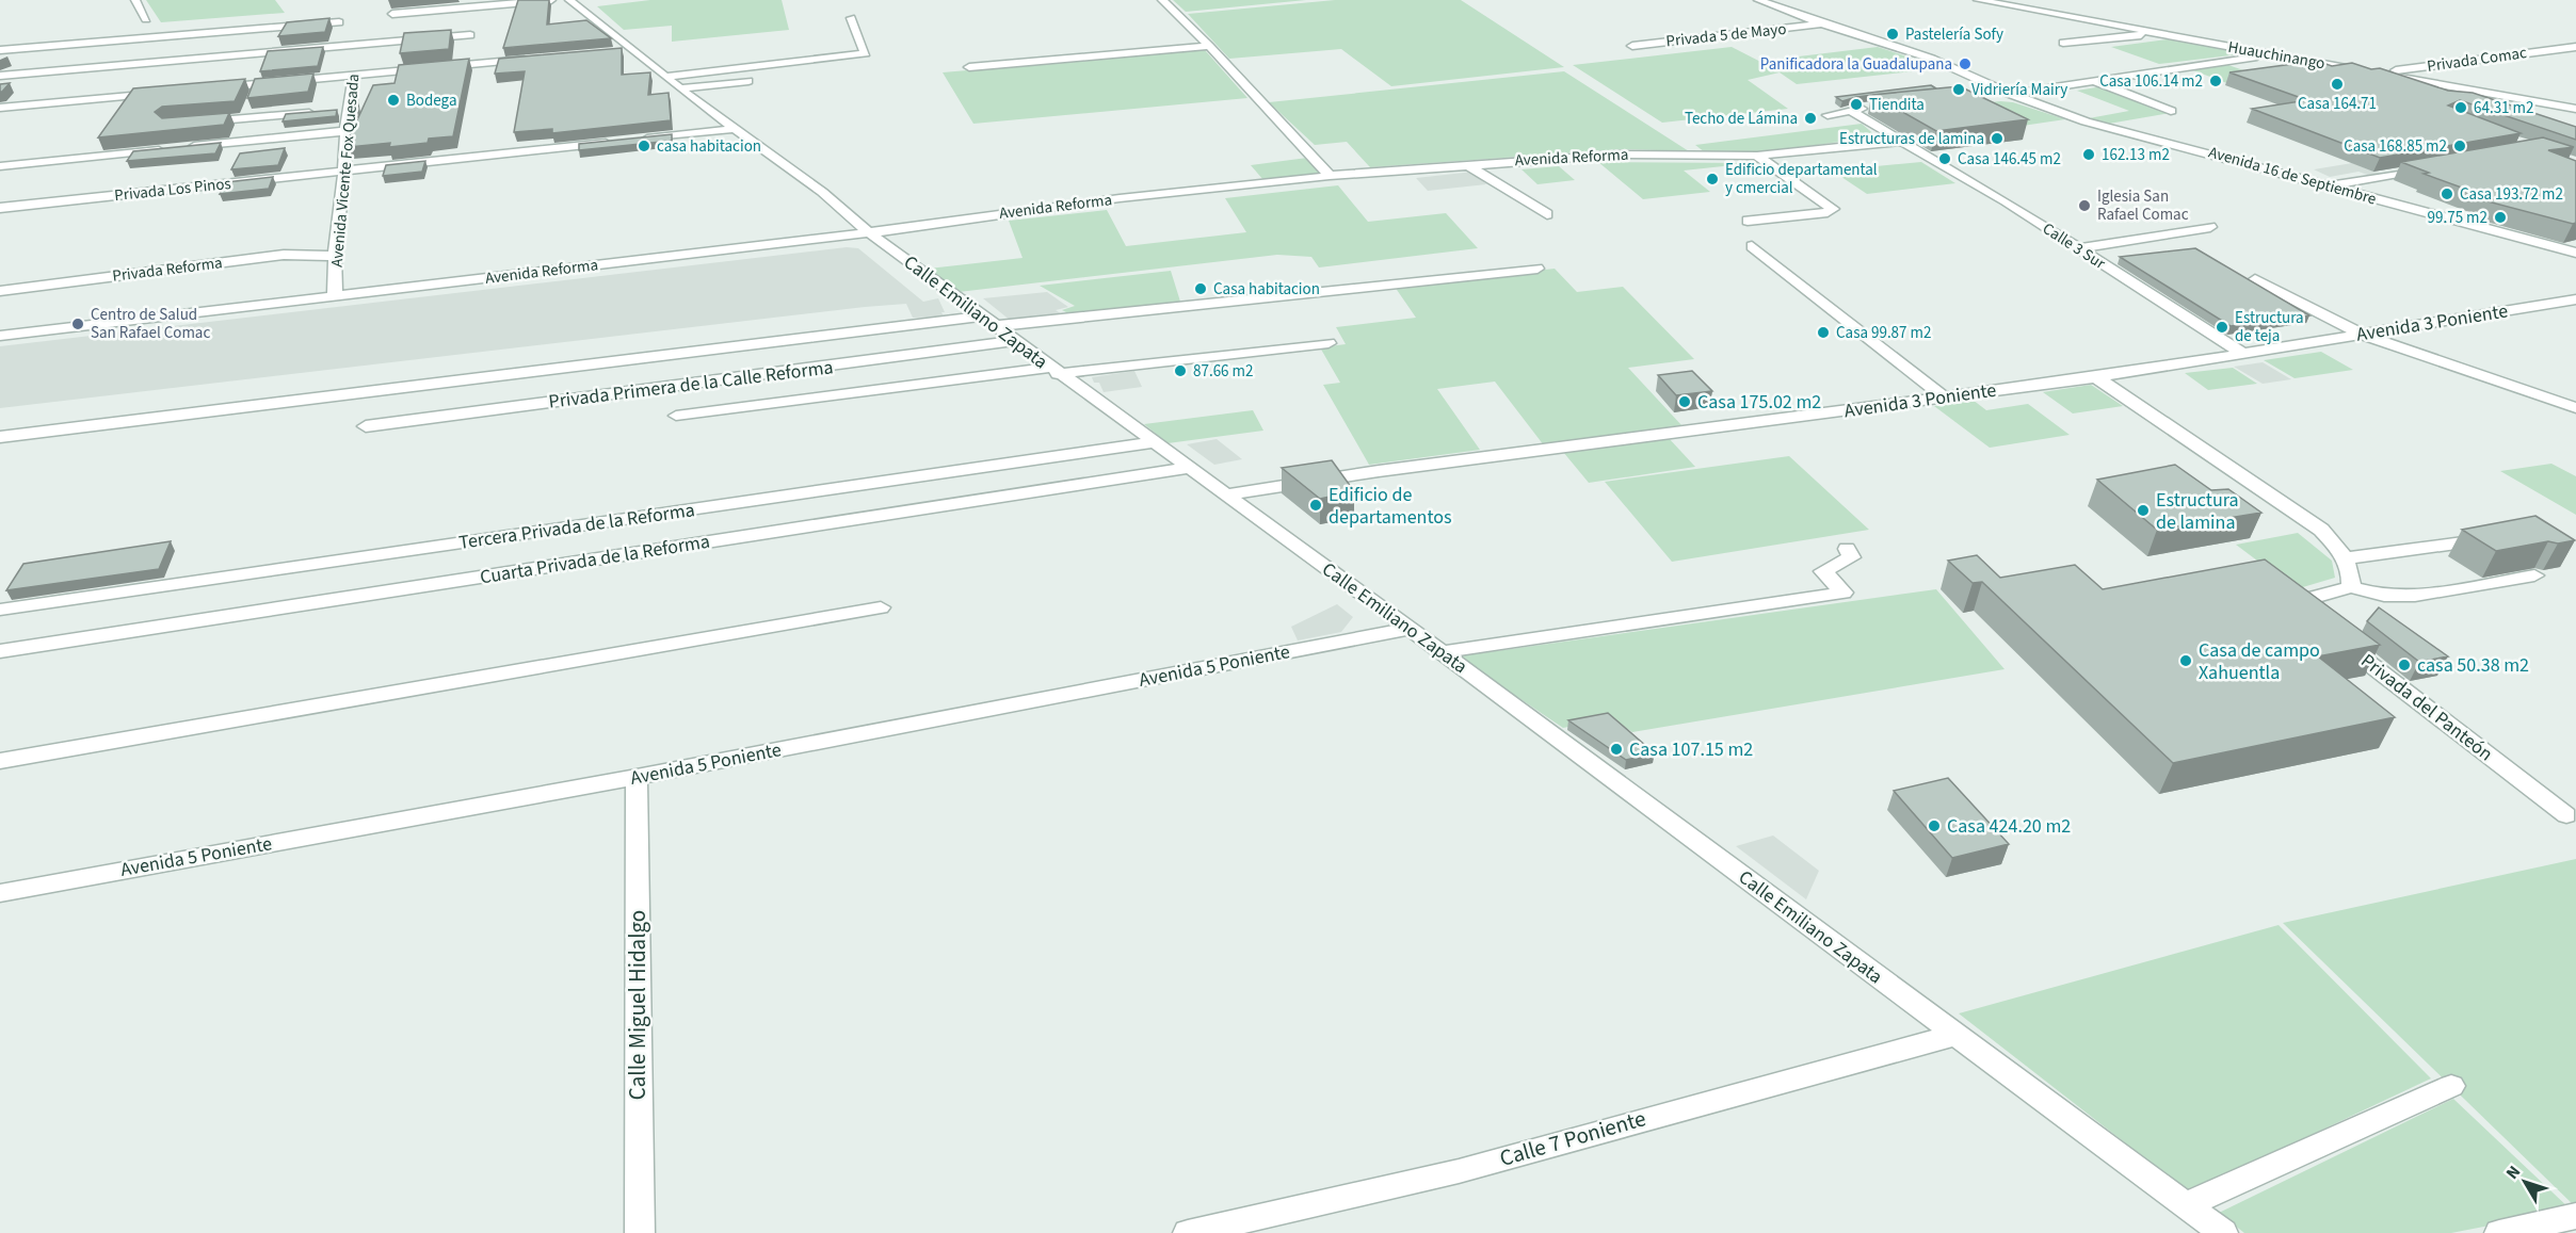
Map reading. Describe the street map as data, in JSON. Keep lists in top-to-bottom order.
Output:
{
  "streets": {
    "street": [
      "Privada 5 de Mayo",
      "Huauchinango",
      "Privada Comac",
      "Avenida Reforma",
      "Avenida Vicente Fox Quesada",
      "Avenida 16 de Septiembre",
      "Privada Los Pinos",
      "Calle 3 Sur",
      "Privada Reforma",
      "Calle Emiliano Zapata",
      "Avenida 3 Poniente",
      "Privada Primera de la Calle Reforma",
      "Tercera Privada de la Reforma",
      "Cuarta Privada de la Reforma",
      "Avenida 5 Poniente",
      "Privada del Panteón",
      "Calle Miguel Hidalgo",
      "Calle 7 Poniente"
    ]
  },
  "crossings": [
    ["Privada 5 de Mayo", "Avenida 16 de Septiembre"],
    ["Huauchinango", "Privada Comac"],
    ["Avenida Reforma", "Avenida Vicente Fox Quesada"],
    ["Avenida Reforma", "Calle 3 Sur"],
    ["Avenida Reforma", "Calle Emiliano Zapata"],
    ["Avenida Vicente Fox Quesada", "Privada Los Pinos"],
    ["Avenida Vicente Fox Quesada", "Privada Reforma"],
    ["Privada Los Pinos", "Calle Emiliano Zapata"],
    ["Calle 3 Sur", "Avenida 3 Poniente"],
    ["Calle Emiliano Zapata", "Avenida 3 Poniente"],
    ["Calle Emiliano Zapata", "Privada Primera de la Calle Reforma"],
    ["Calle Emiliano Zapata", "Tercera Privada de la Reforma"],
    ["Calle Emiliano Zapata", "Cuarta Privada de la Reforma"],
    ["Calle Emiliano Zapata", "Avenida 5 Poniente"],
    ["Calle Emiliano Zapata", "Calle 7 Poniente"],
    ["Avenida 5 Poniente", "Calle Miguel Hidalgo"]
  ],
  "places": [
    "Pastelería Sofy",
    "Panificadora la Guadalupana",
    "Casa 106.14 m2",
    "Casa 164.71",
    "Vidriería Mairy",
    "Bodega",
    "Tiendita",
    "64.31 m2",
    "Techo de Lámina",
    "Estructuras de lamina",
    "casa habitacion",
    "Casa 168.85 m2",
    "162.13 m2",
    "Casa 146.45 m2",
    "Edificio departamental y cmercial",
    "Casa 193.72 m2",
    "Iglesia San Rafael Comac",
    "99.75 m2",
    "Casa habitacion",
    "Centro de Salud San Rafael Comac",
    "Estructura de teja",
    "Casa 99.87 m2",
    "87.66 m2",
    "Casa 175.02 m2",
    "Edificio de departamentos",
    "Estructura de lamina",
    "Casa de campo Xahuentla",
    "casa 50.38 m2",
    "Casa 107.15 m2",
    "Casa 424.20 m2"
  ],
  "north": "top left"
}
